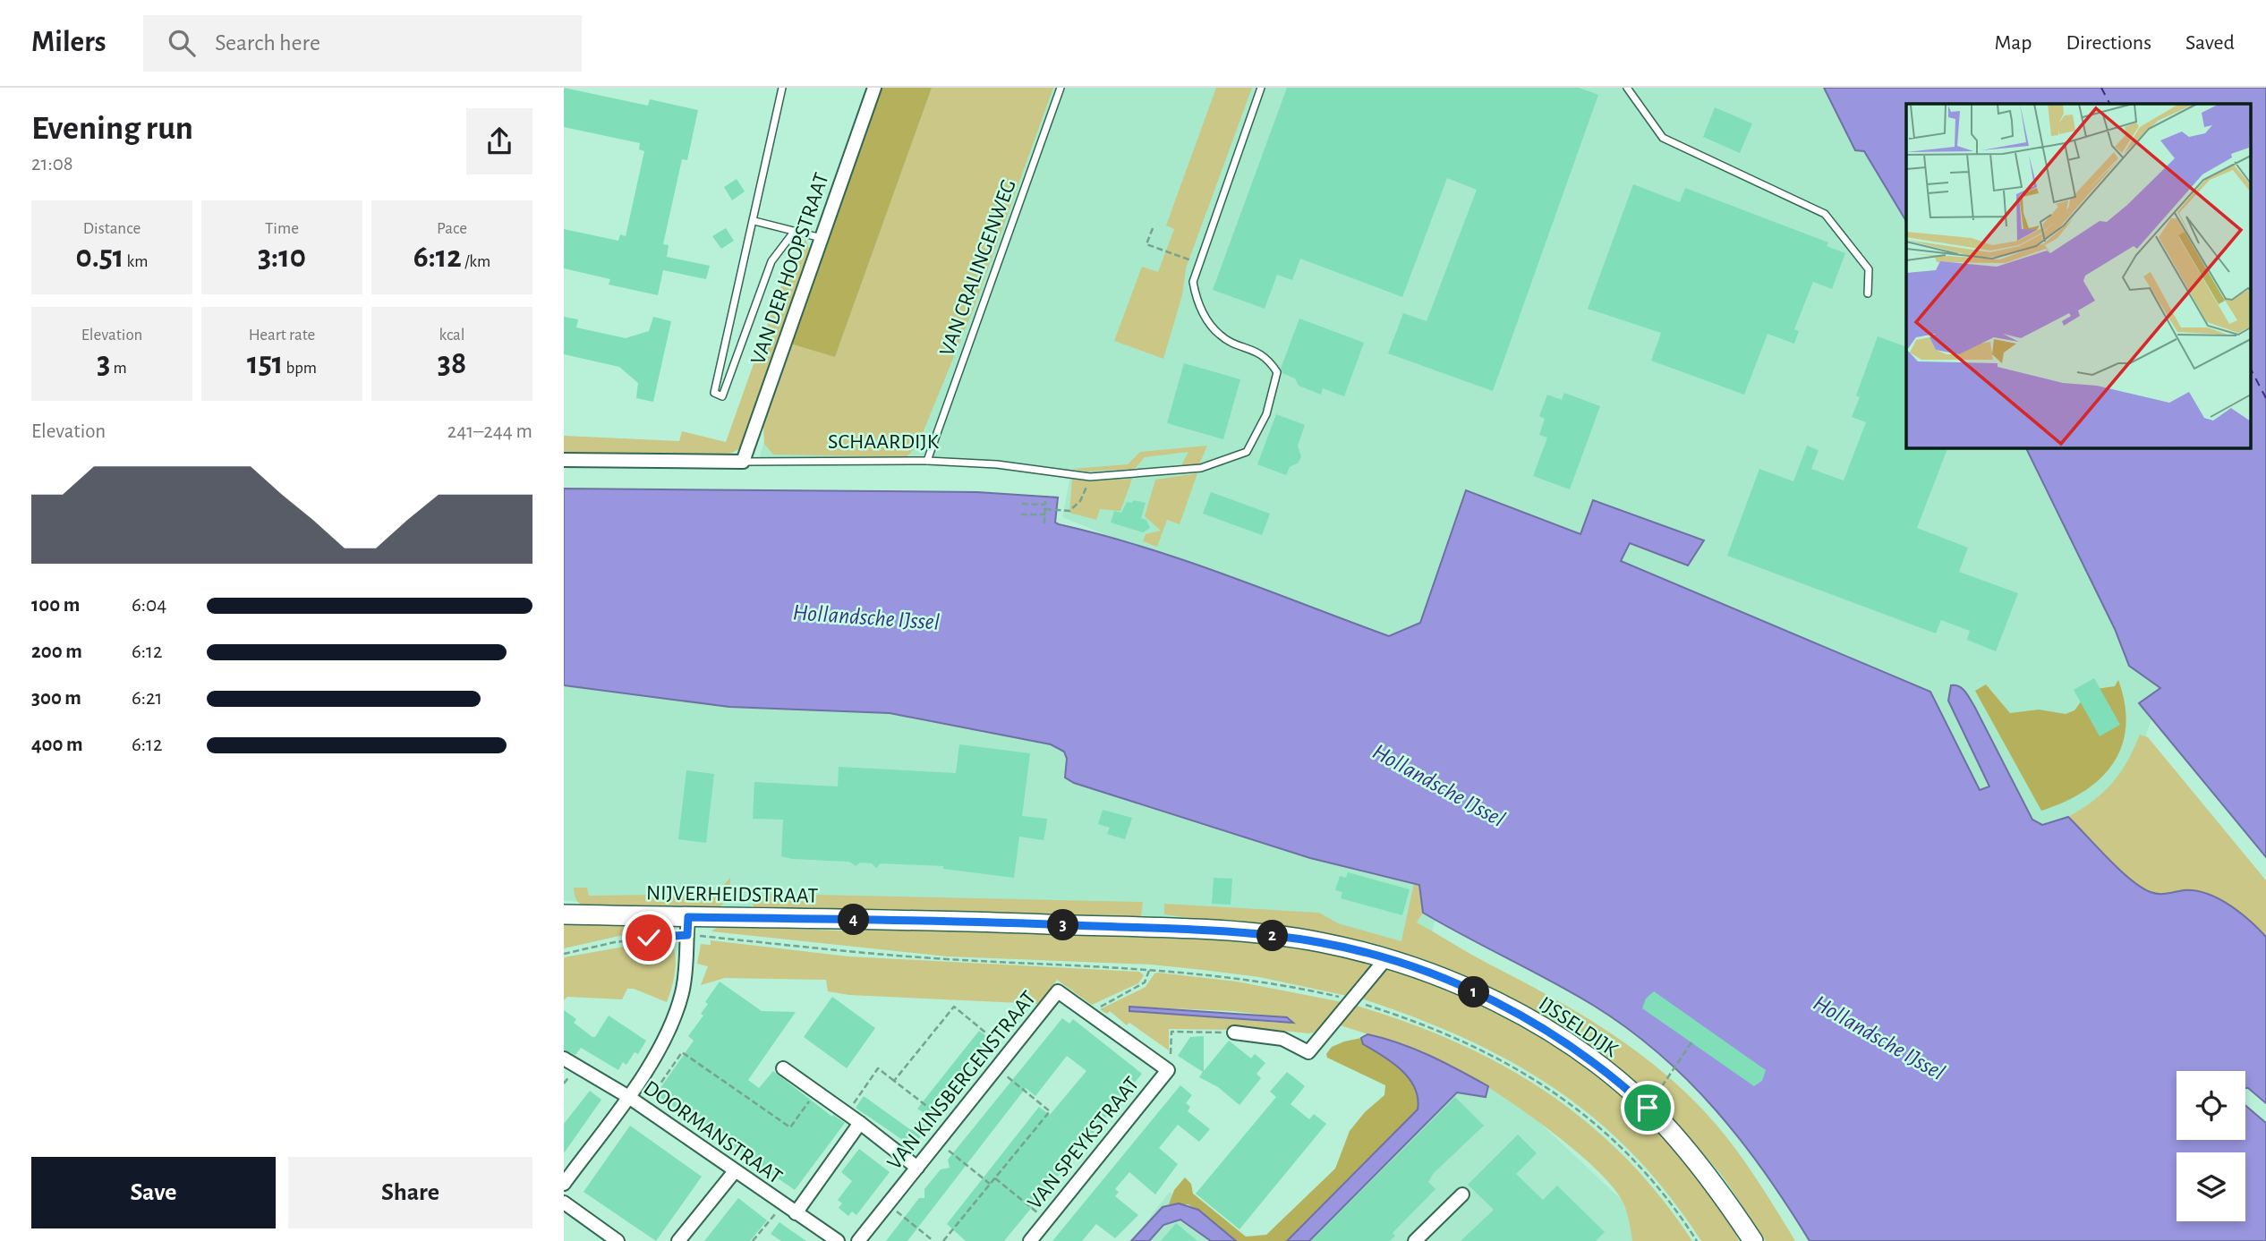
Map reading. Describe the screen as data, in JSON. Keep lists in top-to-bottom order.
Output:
{
  "streets": {
    "street": [
      "VAN DER HOOPSTRAAT",
      "SCHAARDIJK",
      "NIJVERHEIDSTRAAT",
      "IJSSELDIJK",
      "VAN KINSBERGENSTRAAT",
      "DOORMANSTRAAT",
      "VAN SPEYKSTRAAT"
    ],
    "lane": ["VAN CRALINGENWEG"]
  },
  "crossings": [
    ["VAN CRALINGENWEG", "SCHAARDIJK"],
    ["VAN DER HOOPSTRAAT", "SCHAARDIJK"],
    ["NIJVERHEIDSTRAAT", "IJSSELDIJK"],
    ["VAN KINSBERGENSTRAAT", "VAN SPEYKSTRAAT"]
  ],
  "water": ["Hollandsche IJssel"],
  "page": {
    "header": "Milers",
    "search": "Search here",
    "nav": ["Map", "Directions", "Saved"],
    "heading": ["Evening run", "21:08"],
    "stats": [
      ["Distance", "0.51 km"],
      ["Time", "3:10"],
      ["Pace", "6:12 /km"],
      ["Elevation", "3 m"],
      ["Heart rate", "151 bpm"],
      ["kcal", "38"]
    ],
    "chart": ["Elevation", "241–244 m"],
    "list": [
      {
        "name": "100 m",
        "note": "6:04"
      },
      {
        "name": "200 m",
        "note": "6:12"
      },
      {
        "name": "300 m",
        "note": "6:21"
      },
      {
        "name": "400 m",
        "note": "6:12"
      }
    ],
    "pins": [
      "4",
      "3",
      "2",
      "1"
    ],
    "buttons": ["Save", "Share"]
  }
}
